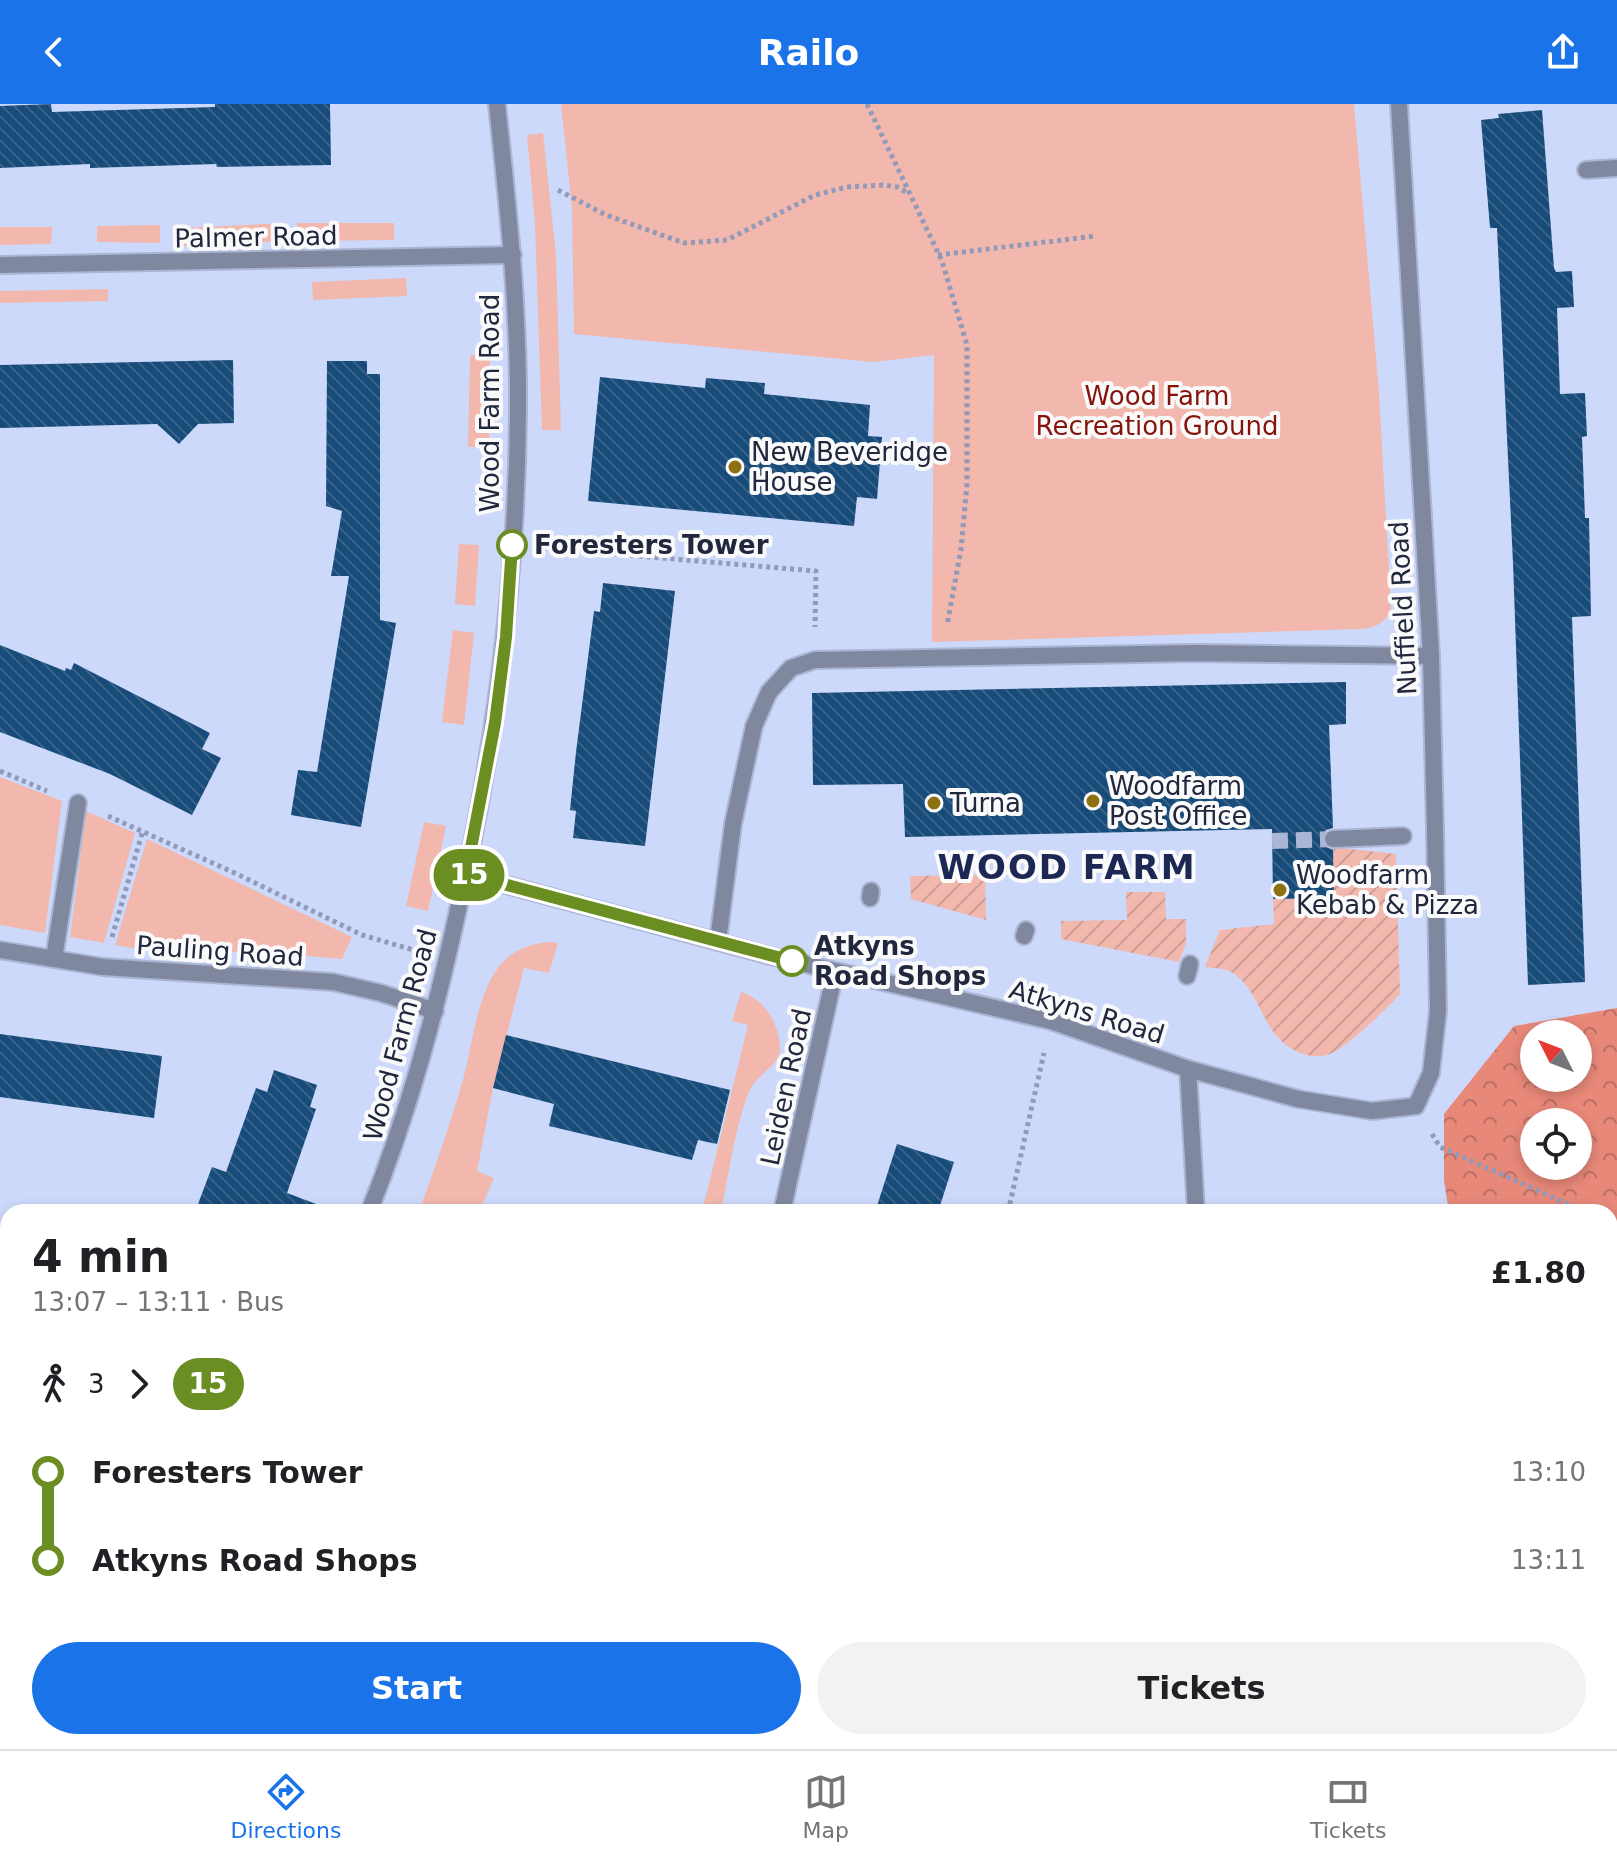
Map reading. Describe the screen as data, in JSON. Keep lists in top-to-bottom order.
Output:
{
  "streets": {
    "street": [
      "Palmer Road",
      "Wood Farm Road",
      "Nuffield Road",
      "Pauling Road",
      "Atkyns Road",
      "Leiden Road"
    ]
  },
  "crossings": [
    ["Palmer Road", "Wood Farm Road"],
    ["Wood Farm Road", "Pauling Road"],
    ["Wood Farm Road", "Atkyns Road"],
    ["Nuffield Road", "Atkyns Road"],
    ["Atkyns Road", "Leiden Road"]
  ],
  "districts": ["WOOD FARM"],
  "parks": ["Wood Farm Recreation Ground"],
  "places": [
    "New Beveridge House",
    "Foresters Tower",
    "Woodfarm Post Office",
    "Turna",
    "Woodfarm Kebab & Pizza",
    "Atkyns Road Shops"
  ],
  "lines": ["bus line 15"],
  "north": "top left",
  "page": {
    "header": "Railo",
    "on_map": "15",
    "heading": ["4 min", "13:07 – 13:11 · Bus", "£1.80"],
    "legs": ["3", "15"],
    "list": [
      {
        "name": "Foresters Tower",
        "value": "13:10"
      },
      {
        "name": "Atkyns Road Shops",
        "value": "13:11"
      }
    ],
    "buttons": ["Start", "Tickets"],
    "tabs": ["Directions", "Map", "Tickets"]
  }
}
